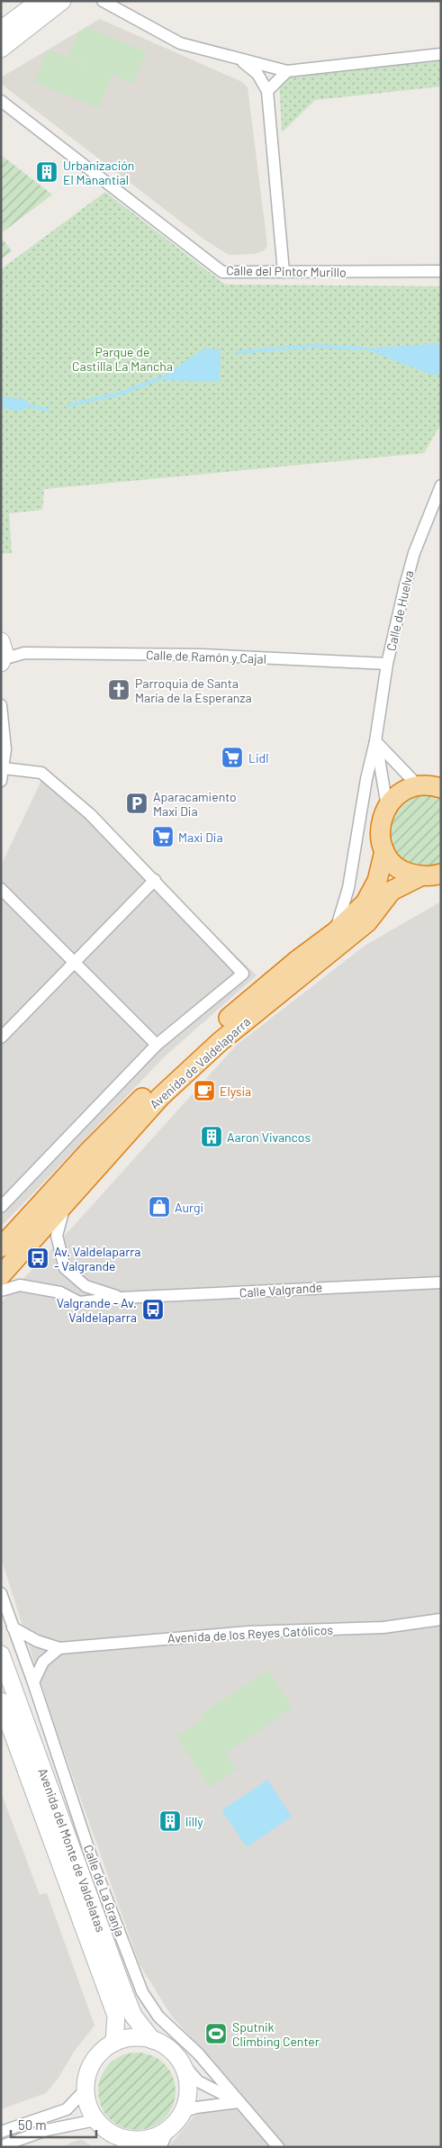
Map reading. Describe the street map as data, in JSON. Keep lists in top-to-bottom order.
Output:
{
  "streets": {
    "highway": ["Avenida de Valdelaparra"],
    "main road": ["Avenida del Monte de Valdelatas"],
    "street": [
      "Calle del Pintor Murillo",
      "Calle de Huelva",
      "Calle de Ramón y Cajal",
      "Calle Valgrande",
      "Avenida de los Reyes Católicos",
      "Calle de La Granja"
    ]
  },
  "crossings": [
    ["Calle de Huelva", "Calle de Ramón y Cajal"],
    ["Avenida de los Reyes Católicos", "Calle de La Granja"]
  ],
  "parks": ["Parque de Castilla La Mancha"],
  "places": {
    "building": ["Urbanización El Manantial", "Aaron Vivancos", "lilly"],
    "church": ["Parroquia de Santa María de la Esperanza"],
    "supermarket": ["Lidl", "Maxi Dia"],
    "parking": ["Aparacamiento Maxi Dia"],
    "cafe": ["Elysia"],
    "shop": ["Aurgi"],
    "bus stop": ["Av. Valdelaparra - Valgrande", "Valgrande - Av. Valdelaparra"],
    "sports": ["Sputnik Climbing Center"]
  },
  "scale_bar": "50 m"
}
